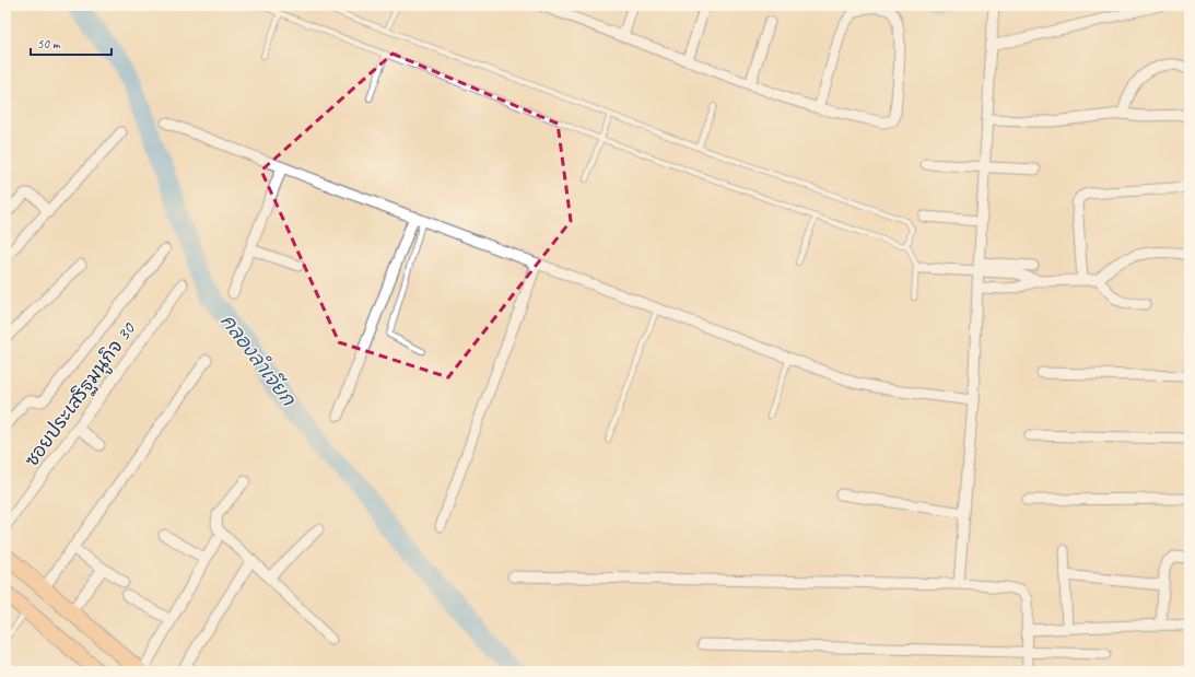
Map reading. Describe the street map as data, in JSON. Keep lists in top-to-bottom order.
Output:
{
  "streets": {
    "street": ["ซอยประเสริฐมนูกิจ 30"]
  },
  "water": ["คลองลำเจียก"],
  "scale_bar": "50 m"
}
